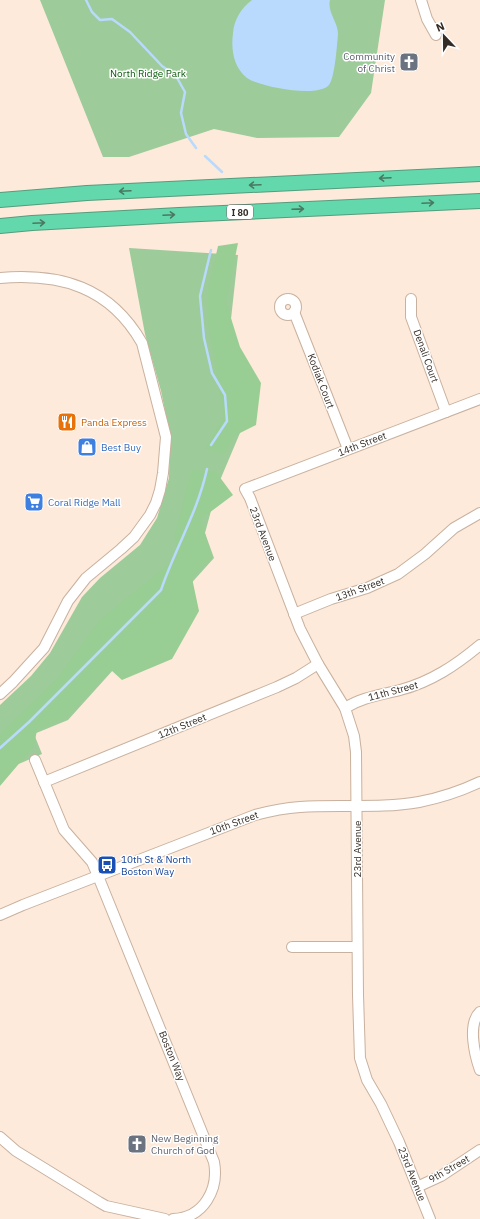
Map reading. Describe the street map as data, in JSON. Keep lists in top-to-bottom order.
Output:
{
  "streets": {
    "highway": ["I 80"],
    "street": [
      "Denali Court",
      "Kodiak Court",
      "14th Street",
      "23rd Avenue",
      "13th Street",
      "11th Street",
      "12th Street",
      "10th Street",
      "Boston Way",
      "9th Street"
    ]
  },
  "crossings": [
    ["Denali Court", "14th Street"],
    ["Kodiak Court", "14th Street"],
    ["14th Street", "23rd Avenue"],
    ["23rd Avenue", "13th Street"],
    ["23rd Avenue", "11th Street"],
    ["23rd Avenue", "12th Street"],
    ["23rd Avenue", "10th Street"],
    ["23rd Avenue", "9th Street"],
    ["12th Street", "Boston Way"],
    ["10th Street", "Boston Way"]
  ],
  "parks": ["North Ridge Park"],
  "places": {
    "church": ["Community of Christ", "New Beginning Church of God"],
    "restaurant": ["Panda Express"],
    "shop": ["Best Buy"],
    "supermarket": ["Coral Ridge Mall"],
    "bus stop": ["10th St & North Boston Way"]
  },
  "north": "top"
}
